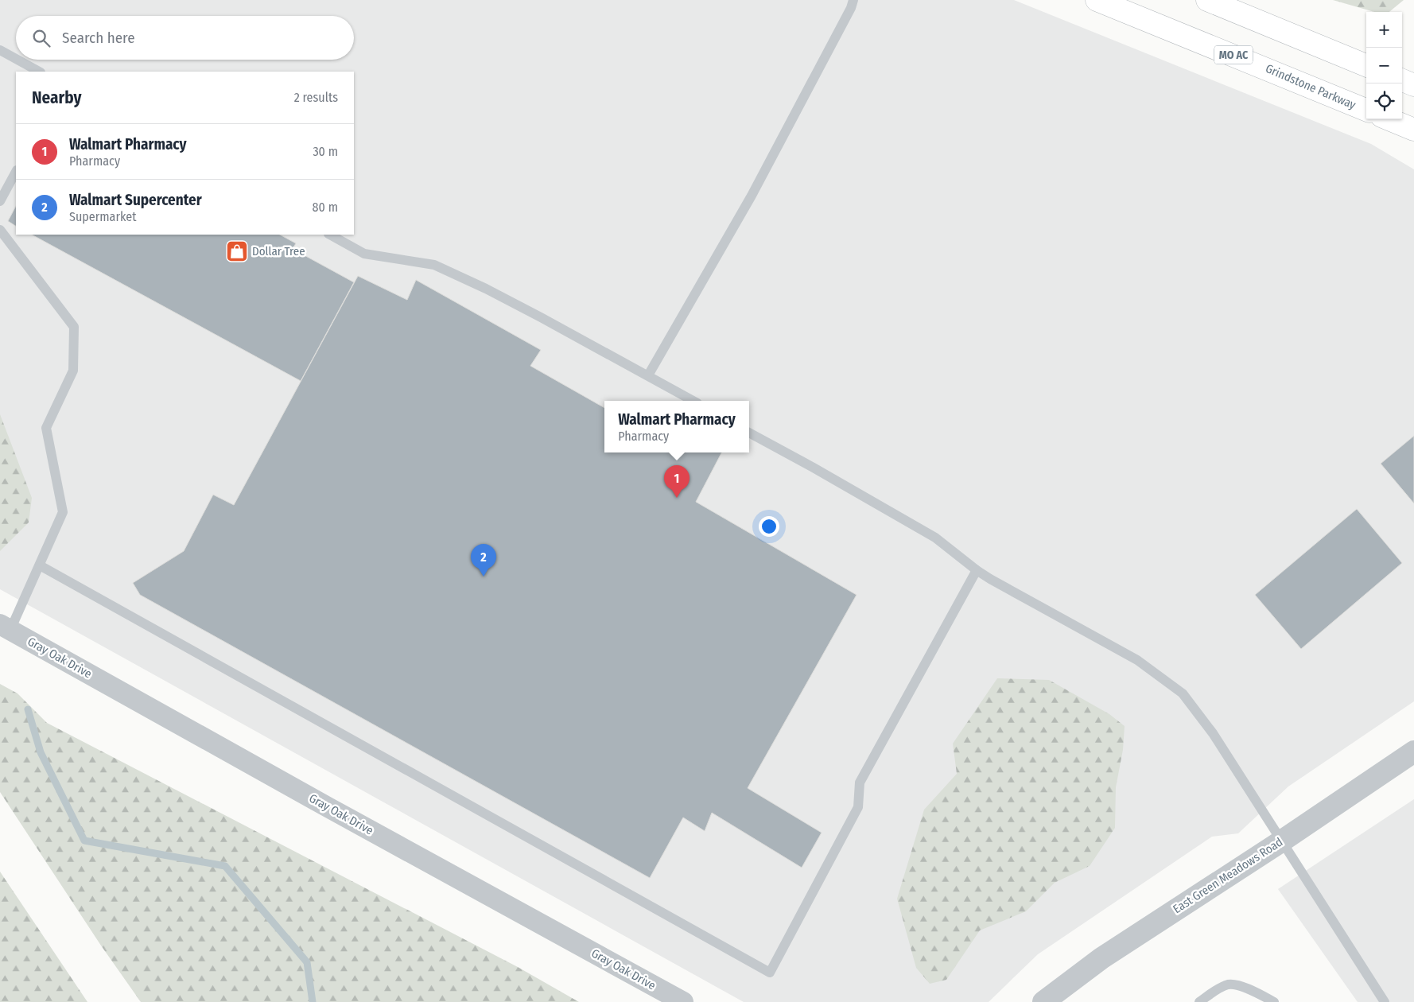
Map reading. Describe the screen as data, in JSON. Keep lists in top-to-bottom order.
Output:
{
  "streets": {
    "main road": ["MO AC", "Grindstone Parkway"],
    "street": ["Gray Oak Drive", "East Green Meadows Road"]
  },
  "places": {
    "shop": ["Dollar Tree"]
  },
  "page": {
    "map_buttons": ["+", "−"],
    "search": "Search here",
    "heading": ["Nearby", "2 results"],
    "list": [
      {
        "mark": "1",
        "name": "Walmart Pharmacy",
        "note": "Pharmacy",
        "value": "30 m"
      },
      {
        "mark": "2",
        "name": "Walmart Supercenter",
        "note": "Supermarket",
        "value": "80 m"
      }
    ],
    "popup": ["Walmart Pharmacy", "Pharmacy"],
    "pins": ["1", "2"]
  }
}
